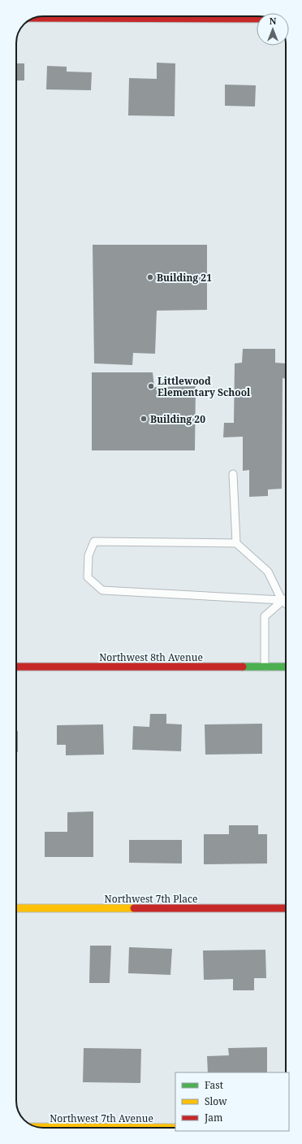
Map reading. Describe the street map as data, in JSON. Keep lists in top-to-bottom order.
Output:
{
  "streets": {
    "street": ["Northwest 8th Avenue", "Northwest 7th Place", "Northwest 7th Avenue"]
  },
  "places": ["Building 21", "Littlewood Elementary School", "Building 20"],
  "legend": ["Fast", "Slow", "Jam"],
  "north": "top"
}
